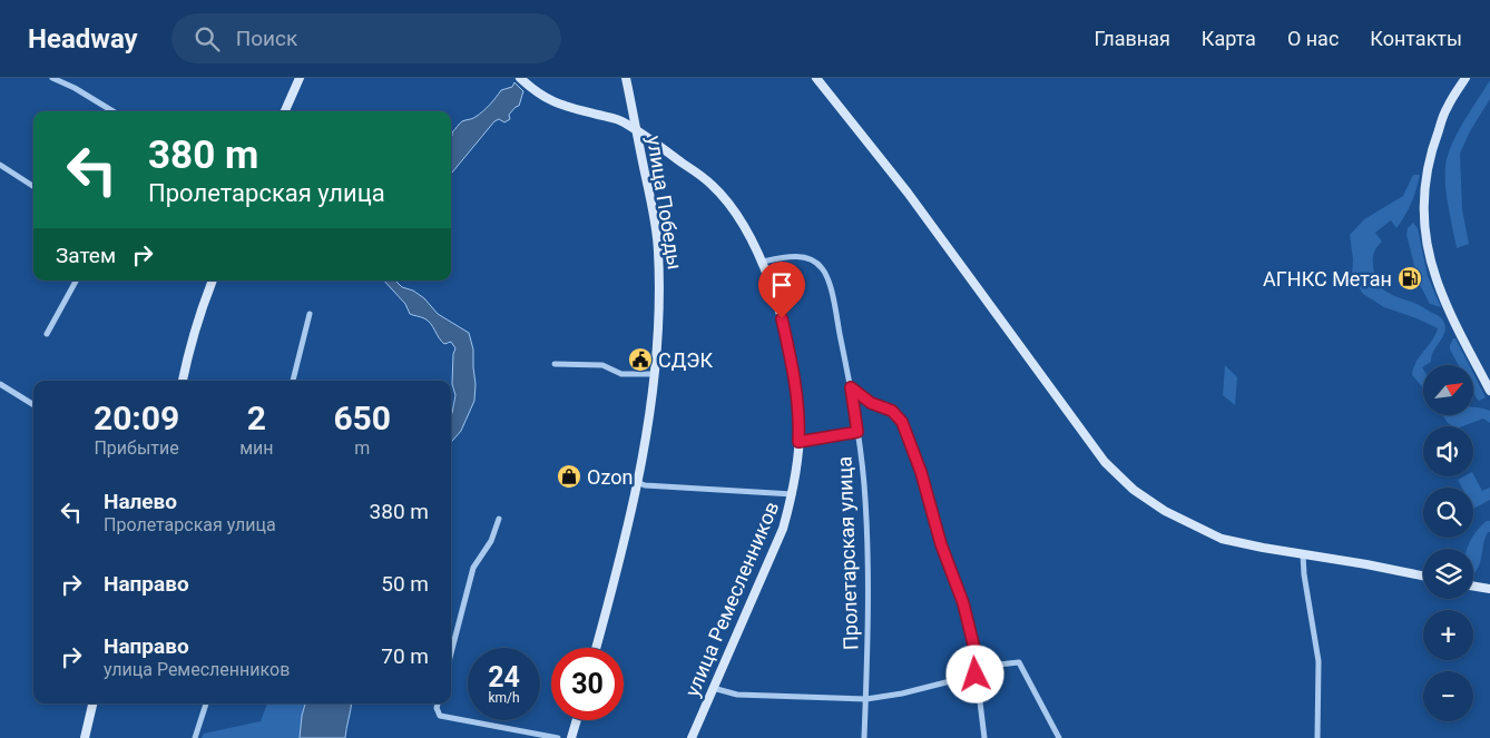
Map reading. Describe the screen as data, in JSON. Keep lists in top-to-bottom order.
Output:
{
  "streets": {
    "main road": ["улица Победы", "улица Ремесленников"],
    "street": ["Пролетарская улица"]
  },
  "crossings": [
    ["улица Победы", "улица Ремесленников"],
    ["Пролетарская улица", "улица Ремесленников"]
  ],
  "places": {
    "fuel station": ["АГНКС Метан"],
    "public building": ["СДЭК"],
    "shop": ["Ozon"]
  },
  "north": "top right",
  "page": {
    "header": "Headway",
    "search": "Поиск",
    "nav": [
      "Главная",
      "Карта",
      "О нас",
      "Контакты"
    ],
    "turn": ["380 m", "Пролетарская улица"],
    "then": "Затем",
    "map_buttons": ["+", "−"],
    "eta": [
      "20:09",
      "Прибытие",
      "2",
      "мин",
      "650",
      "m"
    ],
    "list": [
      {
        "name": "Налево",
        "note": "Пролетарская улица",
        "value": "380 m"
      },
      {
        "name": "Направо",
        "value": "50 m"
      },
      {
        "name": "Направо",
        "note": "улица Ремесленников",
        "value": "70 m"
      }
    ],
    "speed": "24 km/h",
    "limit": "30"
  }
}
